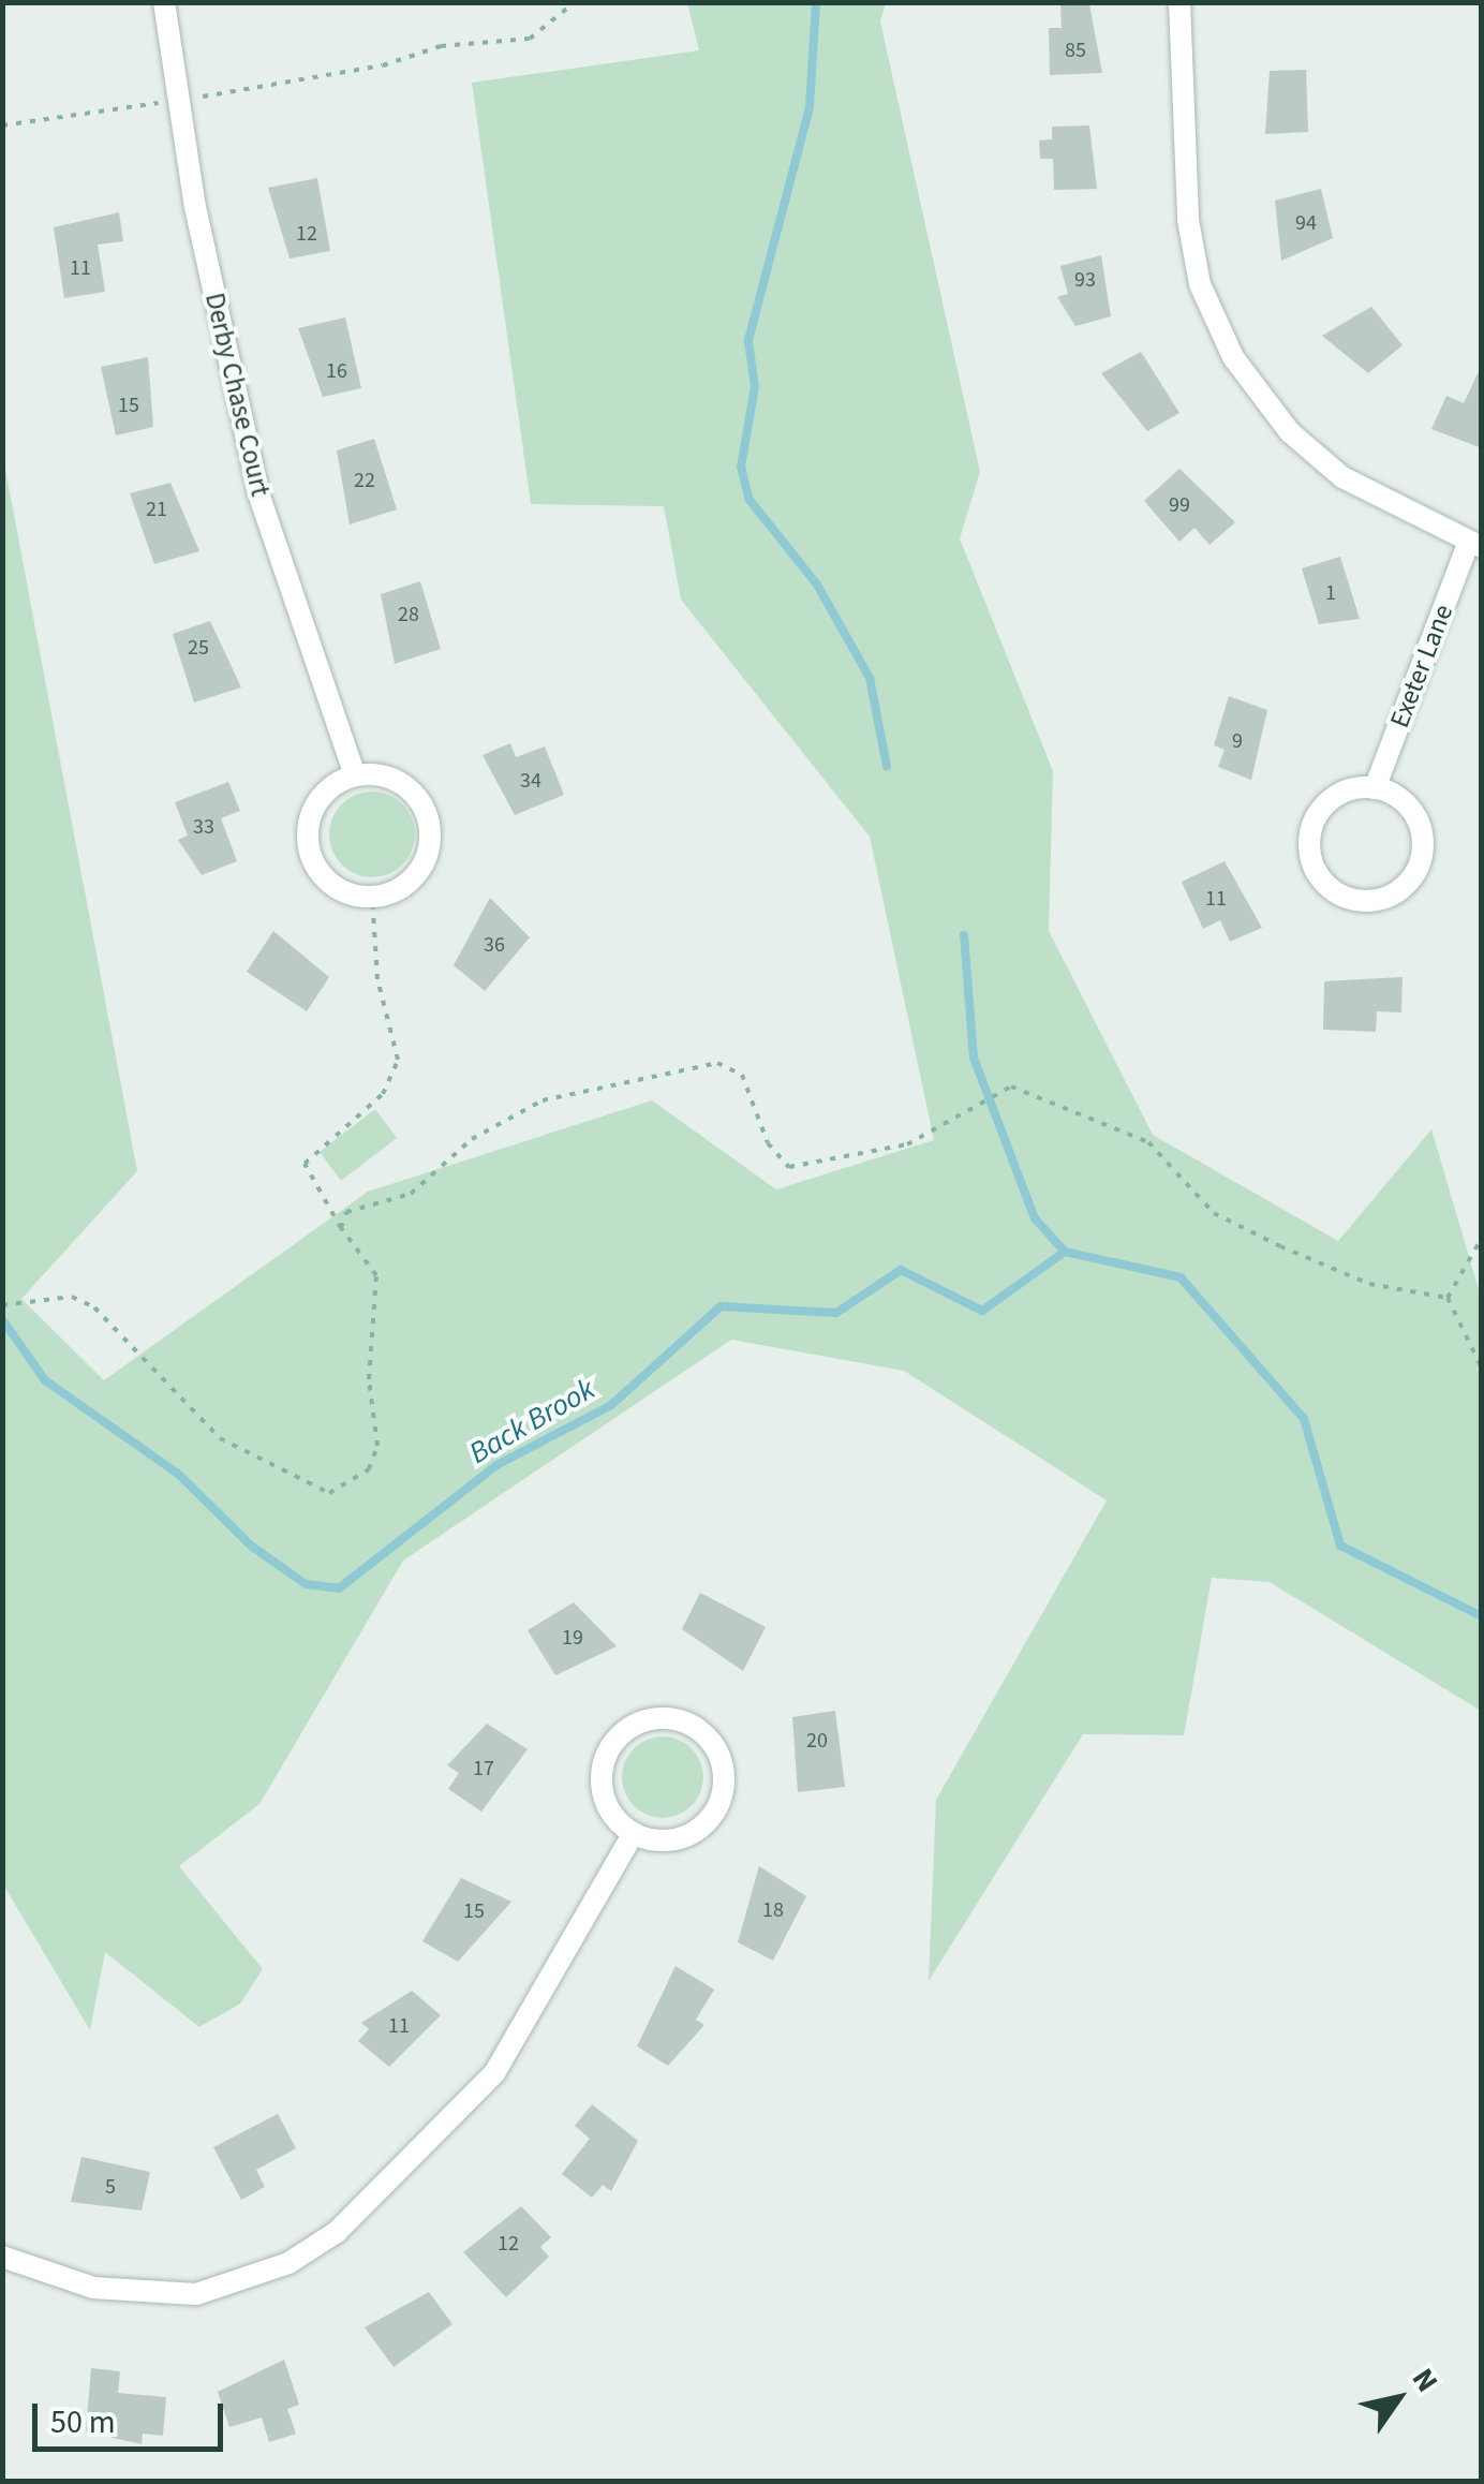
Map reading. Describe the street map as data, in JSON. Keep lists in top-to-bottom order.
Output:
{
  "streets": {
    "street": ["Derby Chase Court", "Exeter Lane"]
  },
  "water": ["Back Brook"],
  "house_numbers": [
    "85",
    "94",
    "12",
    "11",
    "93",
    "16",
    "15",
    "22",
    "99",
    "21",
    "1",
    "28",
    "25",
    "9",
    "34",
    "33",
    "11",
    "36",
    "19",
    "20",
    "17",
    "18",
    "15",
    "11",
    "5",
    "12"
  ],
  "scale_bar": "50 m",
  "north": "top right"
}
